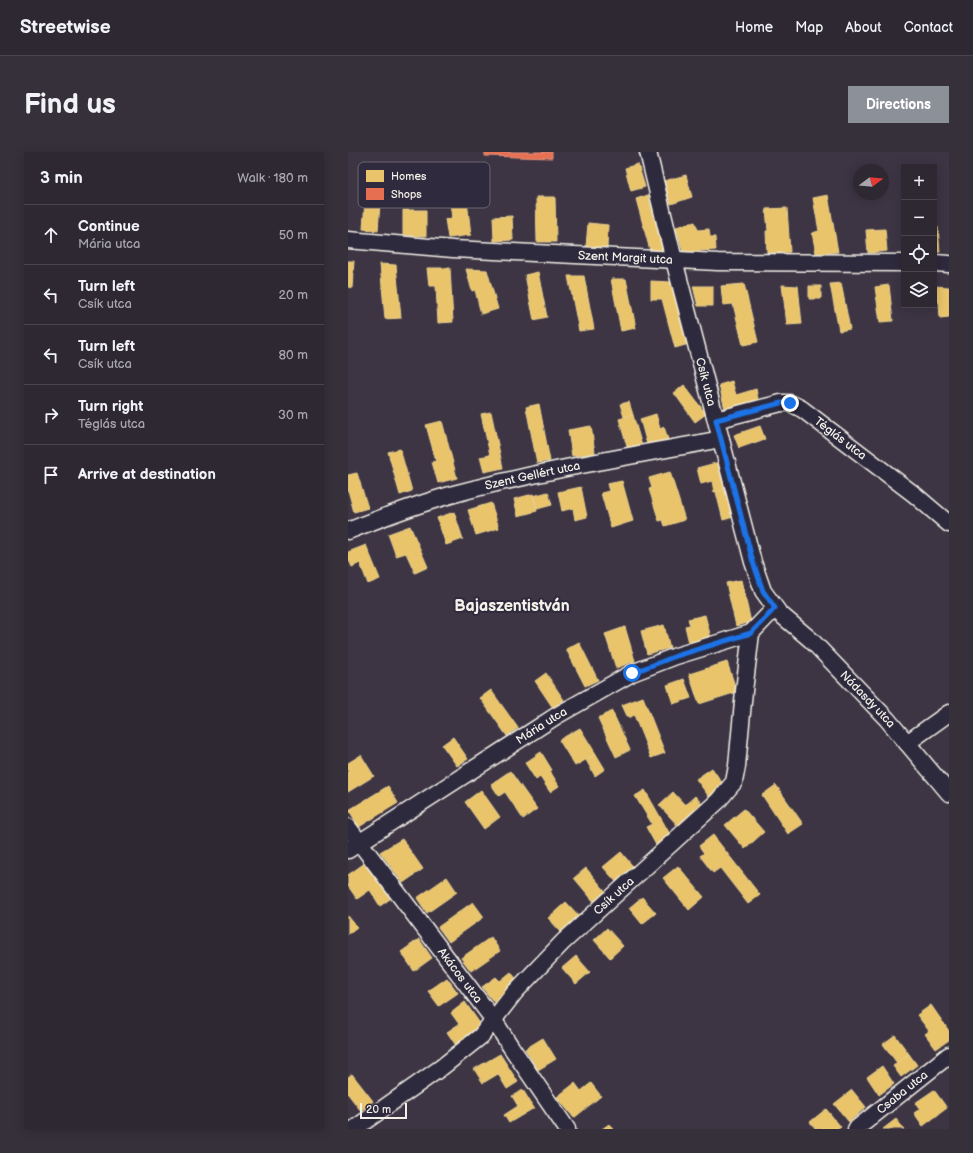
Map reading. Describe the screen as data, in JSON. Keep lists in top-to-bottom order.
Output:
{
  "streets": {
    "street": [
      "Szent Margit utca",
      "Csík utca",
      "Téglás utca",
      "Szent Gellért utca",
      "Nádasdy utca",
      "Mária utca",
      "Akácos utca",
      "Csaba utca"
    ]
  },
  "crossings": [
    ["Szent Margit utca", "Csík utca"],
    ["Csík utca", "Téglás utca"],
    ["Csík utca", "Szent Gellért utca"],
    ["Csík utca", "Nádasdy utca"],
    ["Csík utca", "Mária utca"],
    ["Csík utca", "Akácos utca"],
    ["Mária utca", "Akácos utca"]
  ],
  "districts": ["Bajaszentistván"],
  "legend": ["Homes", "Shops"],
  "scale_bar": "20 m",
  "north": "right",
  "page": {
    "header": "Streetwise",
    "nav": [
      "Home",
      "Map",
      "About",
      "Contact"
    ],
    "buttons": "Directions",
    "title": "Find us",
    "heading": ["3 min", "Walk · 180 m"],
    "map_buttons": ["+", "−"],
    "list": [
      ["Continue", "Mária utca", "50 m"],
      ["Turn left", "Csík utca", "20 m"],
      ["Turn left", "Csík utca", "80 m"],
      ["Turn right", "Téglás utca", "30 m"],
      "Arrive at destination"
    ],
    "scale": "20 m"
  }
}
